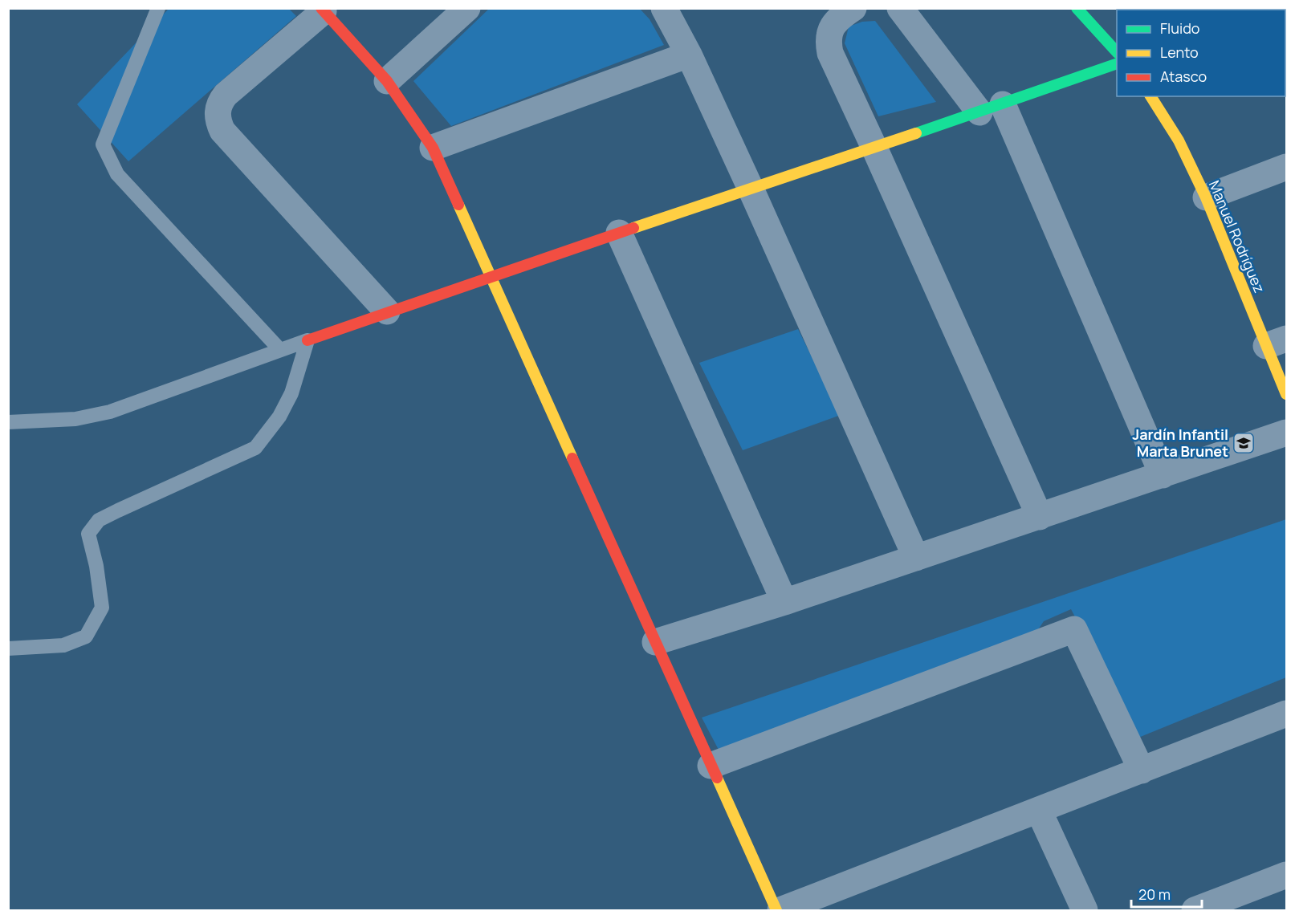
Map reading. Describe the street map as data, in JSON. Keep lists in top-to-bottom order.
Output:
{
  "streets": {
    "street": ["Manuel Rodríguez"]
  },
  "places": {
    "school or university": ["Jardín Infantil Marta Brunet"]
  },
  "legend": ["Fluido", "Lento", "Atasco"],
  "scale_bar": "20 m"
}
